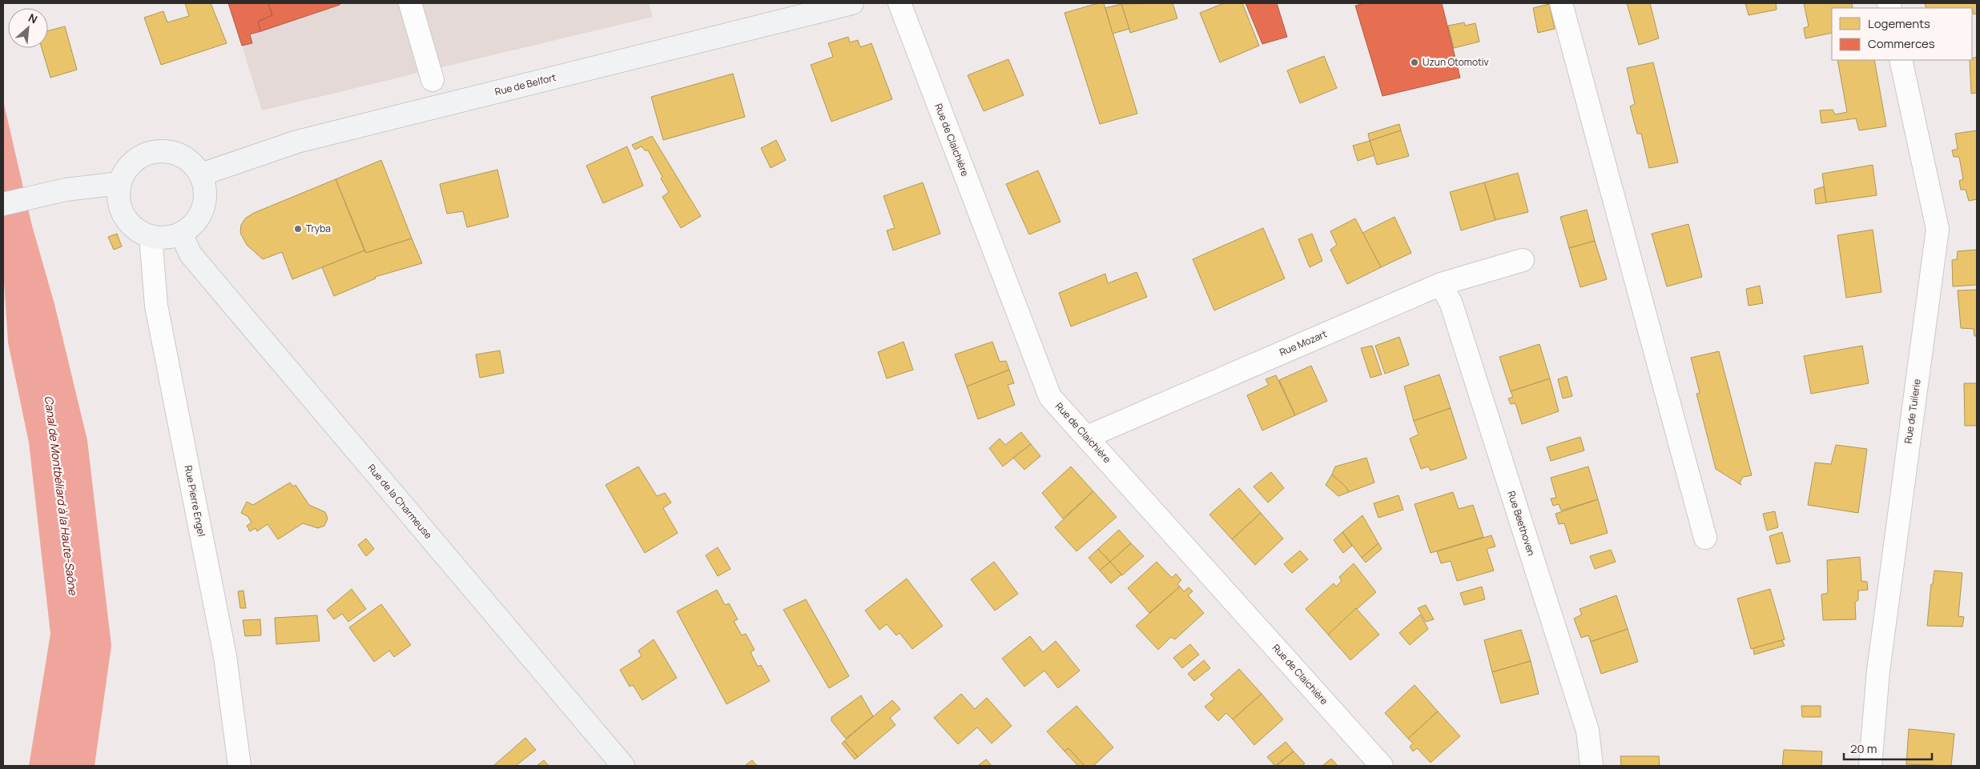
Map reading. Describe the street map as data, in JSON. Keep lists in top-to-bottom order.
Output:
{
  "streets": {
    "main road": ["Rue de Belfort", "Rue de la Charmeuse"],
    "street": [
      "Rue de Claichière",
      "Rue Mozart",
      "Rue de Tuilerie",
      "Rue Pierre Engel",
      "Rue Beethoven"
    ]
  },
  "crossings": [
    ["Rue de Belfort", "Rue Pierre Engel"],
    ["Rue de Belfort", "Rue de la Charmeuse"],
    ["Rue de Claichière", "Rue Mozart"],
    ["Rue Mozart", "Rue Beethoven"],
    ["Rue Pierre Engel", "Rue de la Charmeuse"]
  ],
  "water": ["Canal de Montbéliard à la Haute-Saône"],
  "places": ["Uzun Otomotiv", "Tryba"],
  "legend": ["Logements", "Commerces"],
  "scale_bar": "20 m",
  "north": "top right"
}
